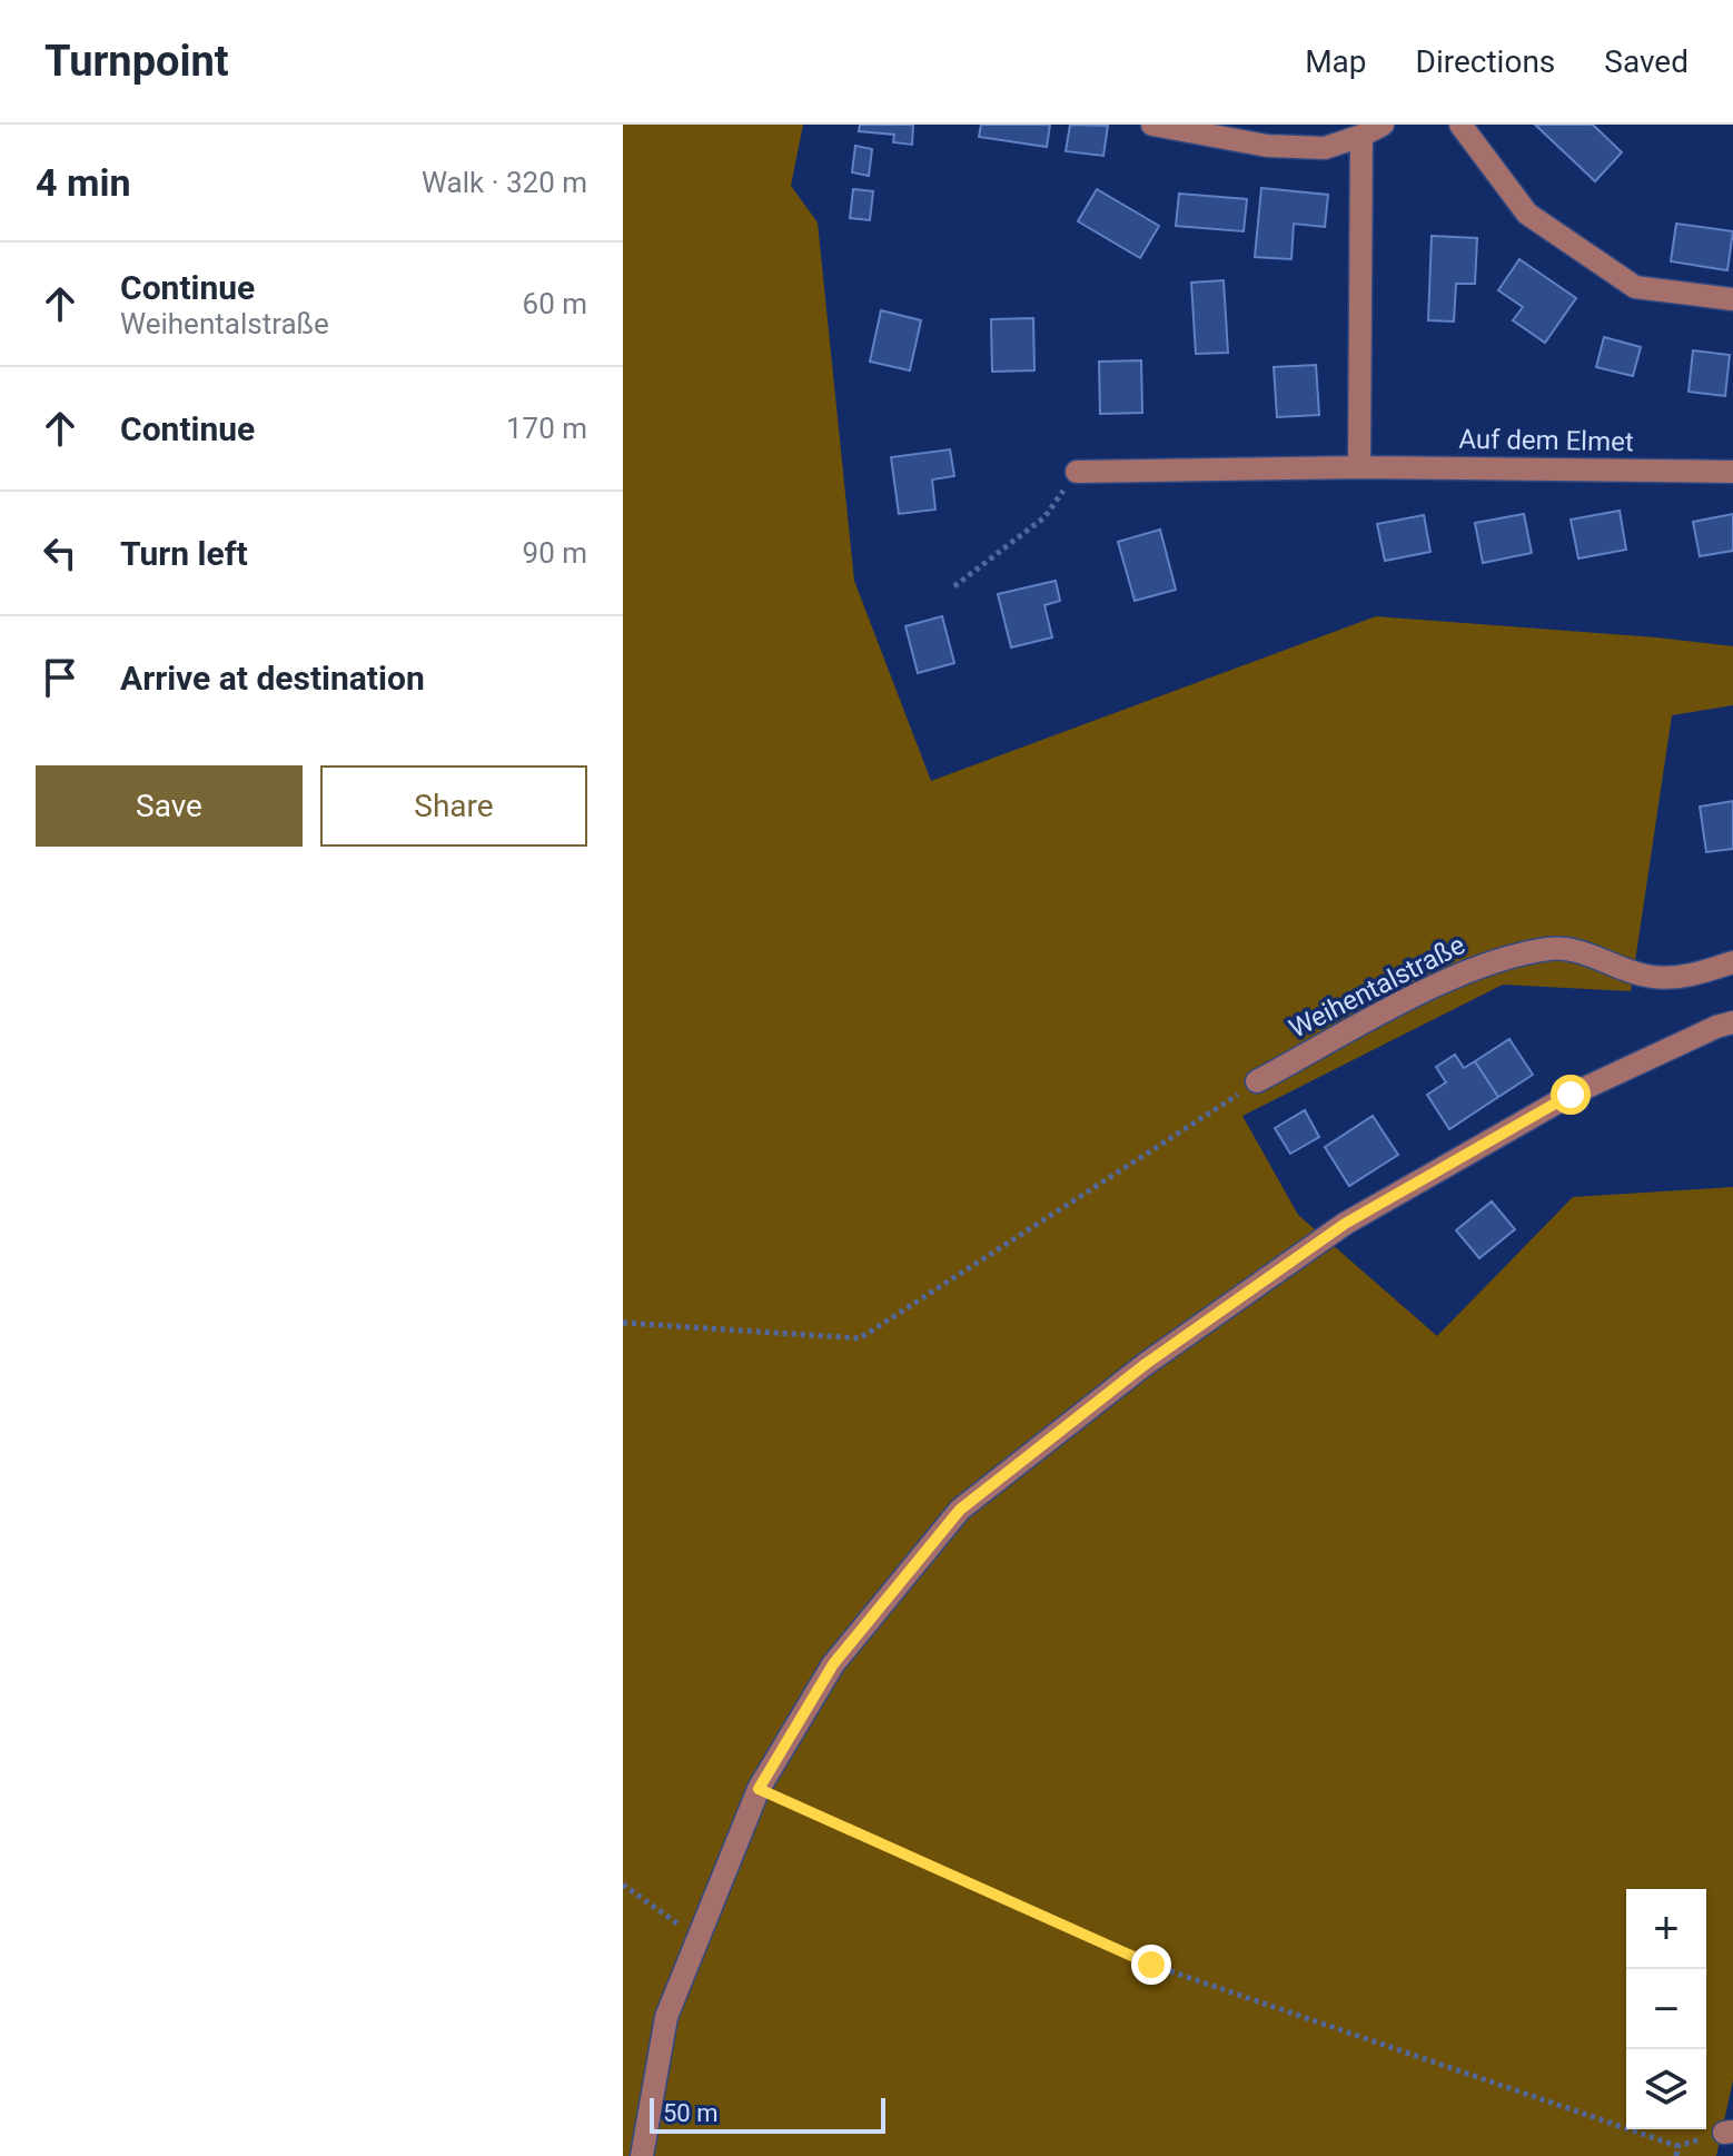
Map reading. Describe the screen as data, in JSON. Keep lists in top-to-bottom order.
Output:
{
  "streets": {
    "street": ["Auf dem Elmet", "Weihentalstraße"]
  },
  "scale_bar": "50 m",
  "page": {
    "header": "Turnpoint",
    "nav": ["Map", "Directions", "Saved"],
    "heading": ["4 min", "Walk · 320 m"],
    "list": [
      ["Continue", "Weihentalstraße", "60 m"],
      ["Continue", "170 m"],
      ["Turn left", "90 m"],
      "Arrive at destination"
    ],
    "buttons": ["Save", "Share"],
    "map_buttons": ["+", "−"],
    "scale": "50 m"
  }
}
